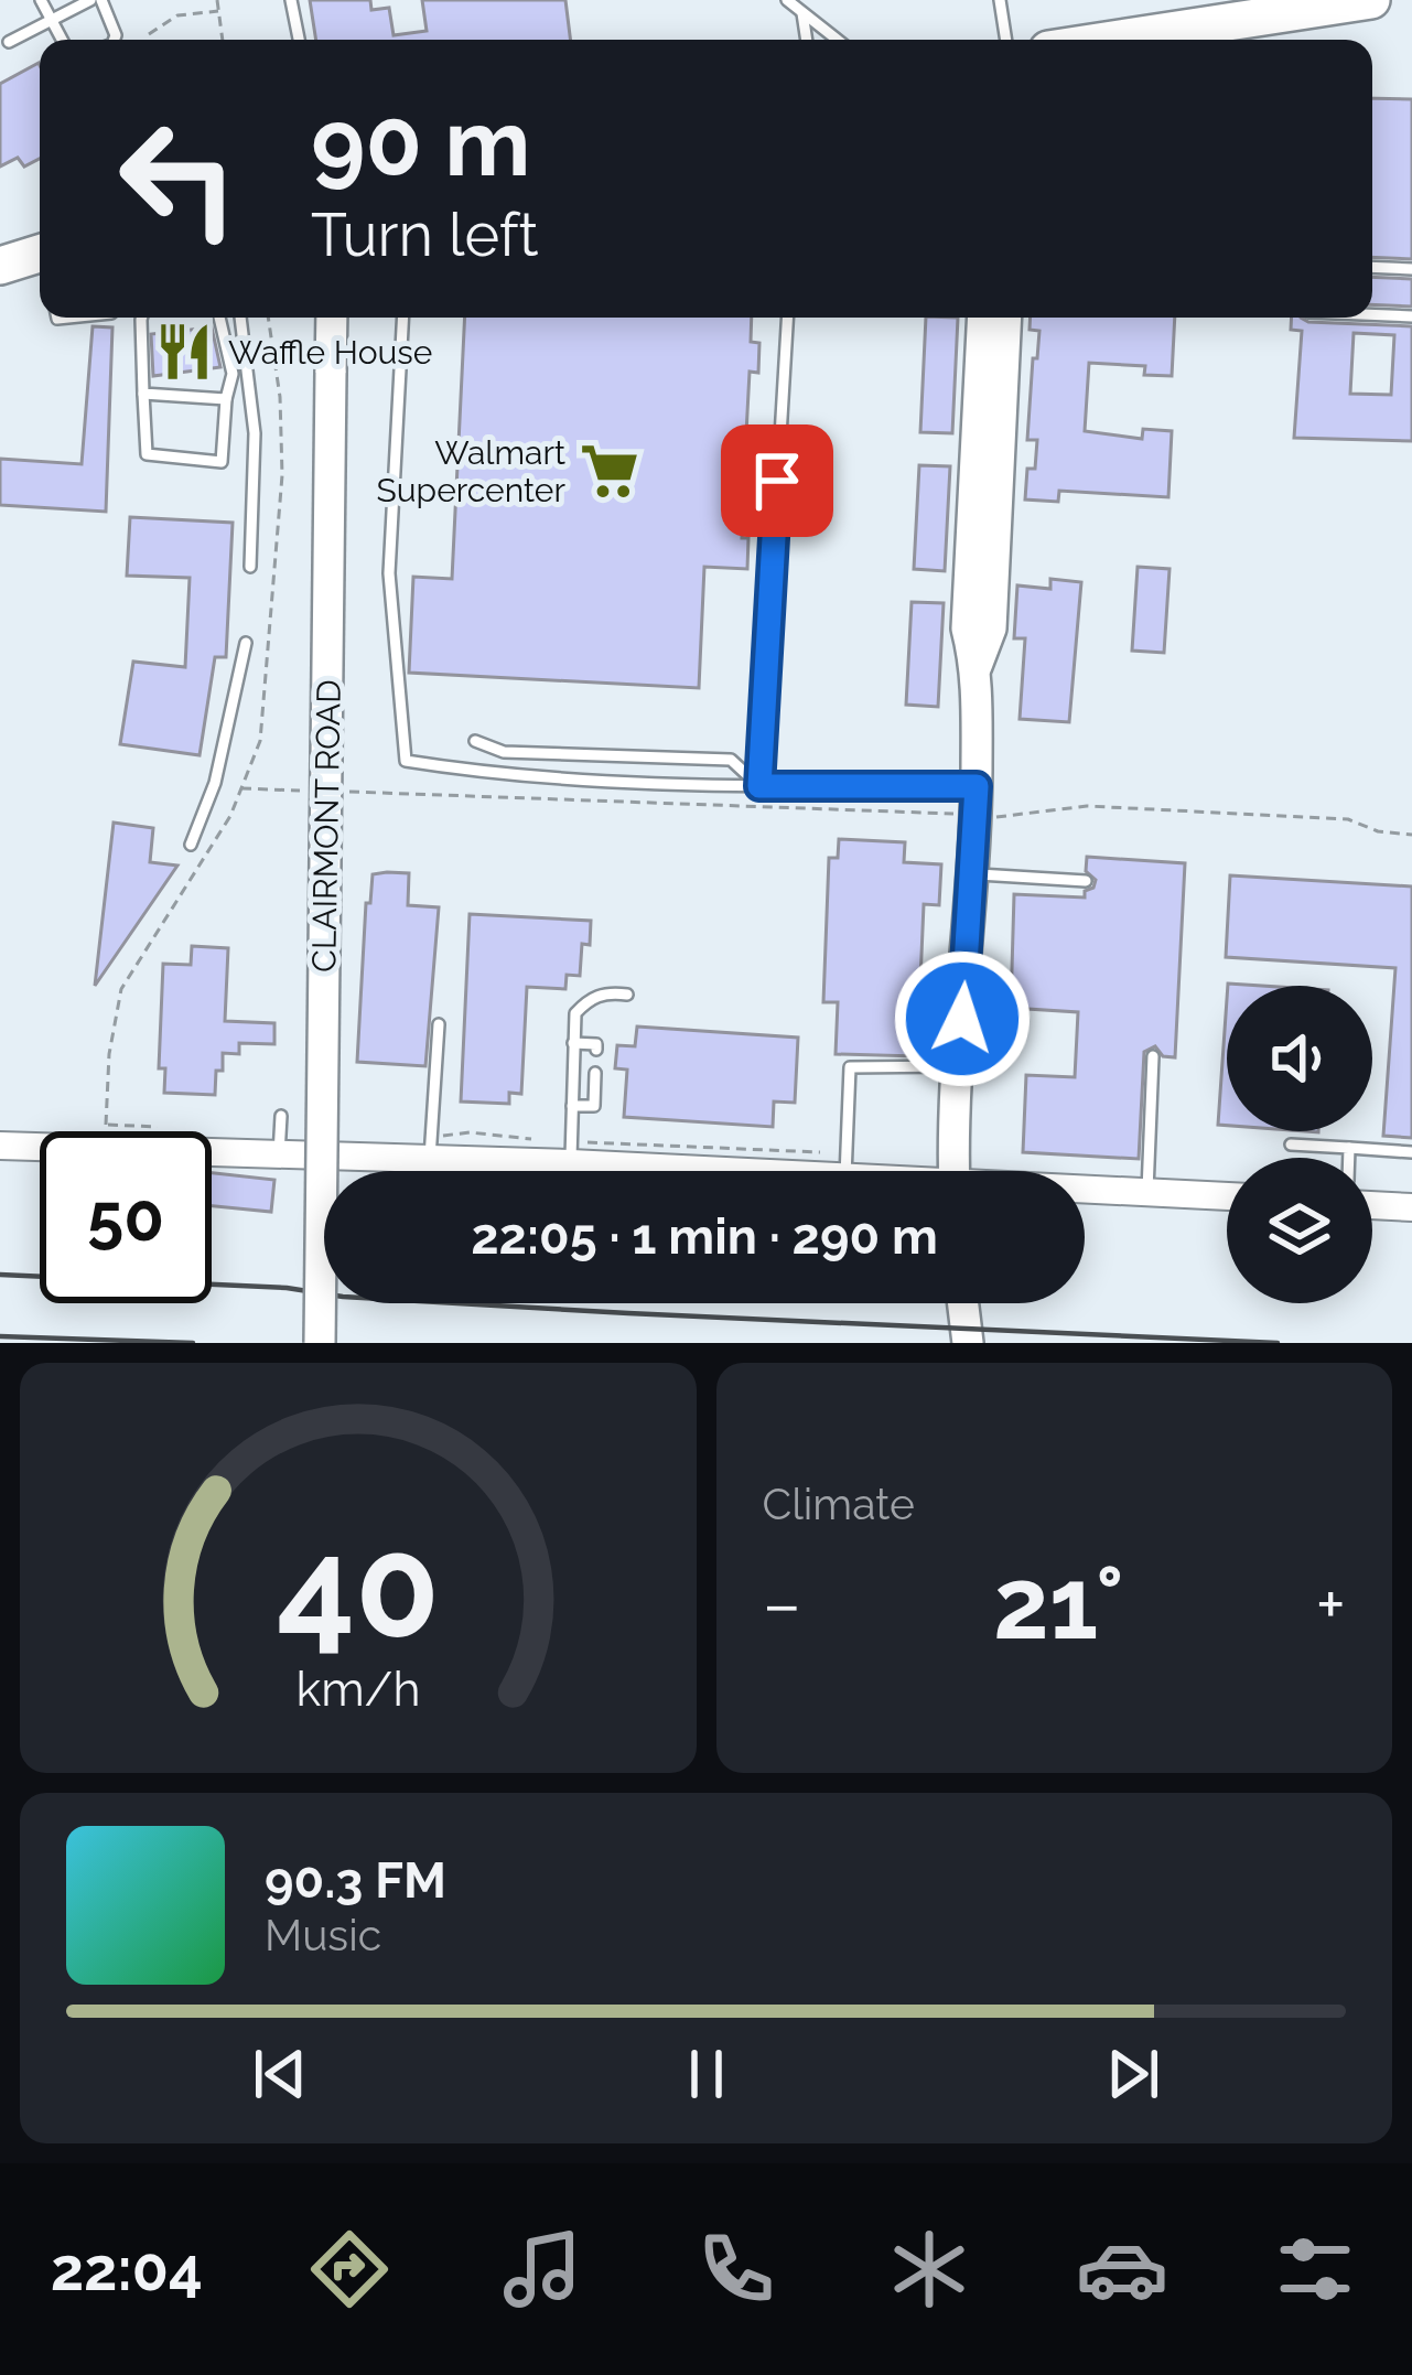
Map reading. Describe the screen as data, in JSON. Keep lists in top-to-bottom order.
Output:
{
  "streets": {
    "main road": ["CLAIRMONT ROAD"]
  },
  "places": {
    "restaurant": ["Waffle House"],
    "supermarket": ["Walmart Supercenter"]
  },
  "page": {
    "turn": ["90 m", "Turn left"],
    "limit": "50",
    "trip": "22:05 · 1 min · 290 m",
    "tile": "Climate",
    "heat": ["−", "21°", "+"],
    "song": ["90.3 FM", "Music"],
    "tabs": "22:04",
    "gauge": ["40", "km/h"]
  }
}
